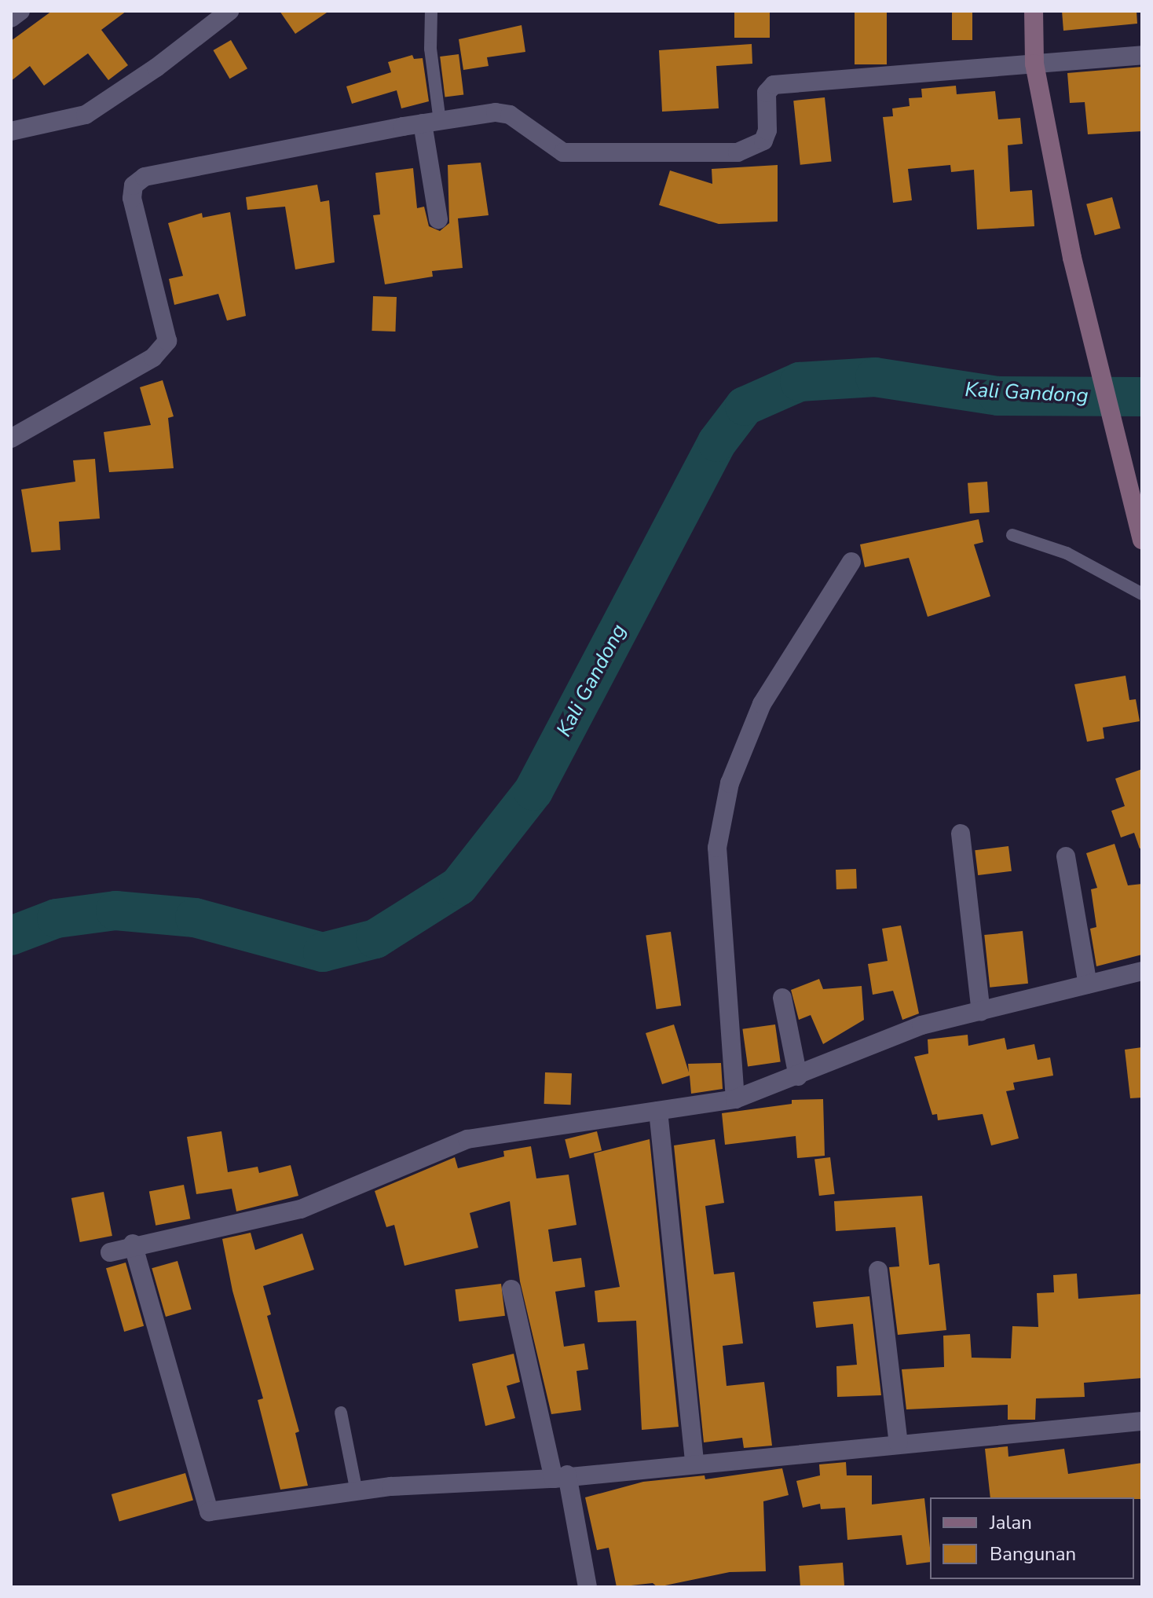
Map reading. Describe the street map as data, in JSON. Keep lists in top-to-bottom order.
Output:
{
  "water": ["Kali Gandong"],
  "legend": ["Jalan", "Bangunan"]
}
